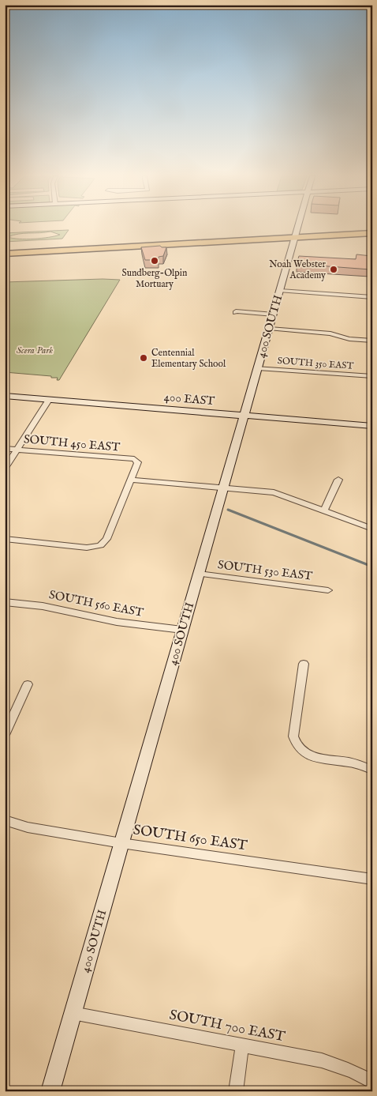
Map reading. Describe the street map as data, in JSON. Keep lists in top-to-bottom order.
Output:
{
  "streets": {
    "street": [
      "400 SOUTH",
      "SOUTH 350 EAST",
      "400 EAST",
      "SOUTH 450 EAST",
      "SOUTH 530 EAST",
      "SOUTH 560 EAST",
      "SOUTH 650 EAST",
      "SOUTH 700 EAST"
    ]
  },
  "crossings": [
    ["400 SOUTH", "SOUTH 350 EAST"],
    ["400 SOUTH", "400 EAST"],
    ["400 SOUTH", "SOUTH 530 EAST"],
    ["400 SOUTH", "SOUTH 560 EAST"],
    ["400 SOUTH", "SOUTH 650 EAST"],
    ["400 SOUTH", "SOUTH 700 EAST"]
  ],
  "parks": ["Scera Park"],
  "places": ["Sundberg-Olpin Mortuary", "Noah Webster Academy", "Centennial Elementary School"]
}
